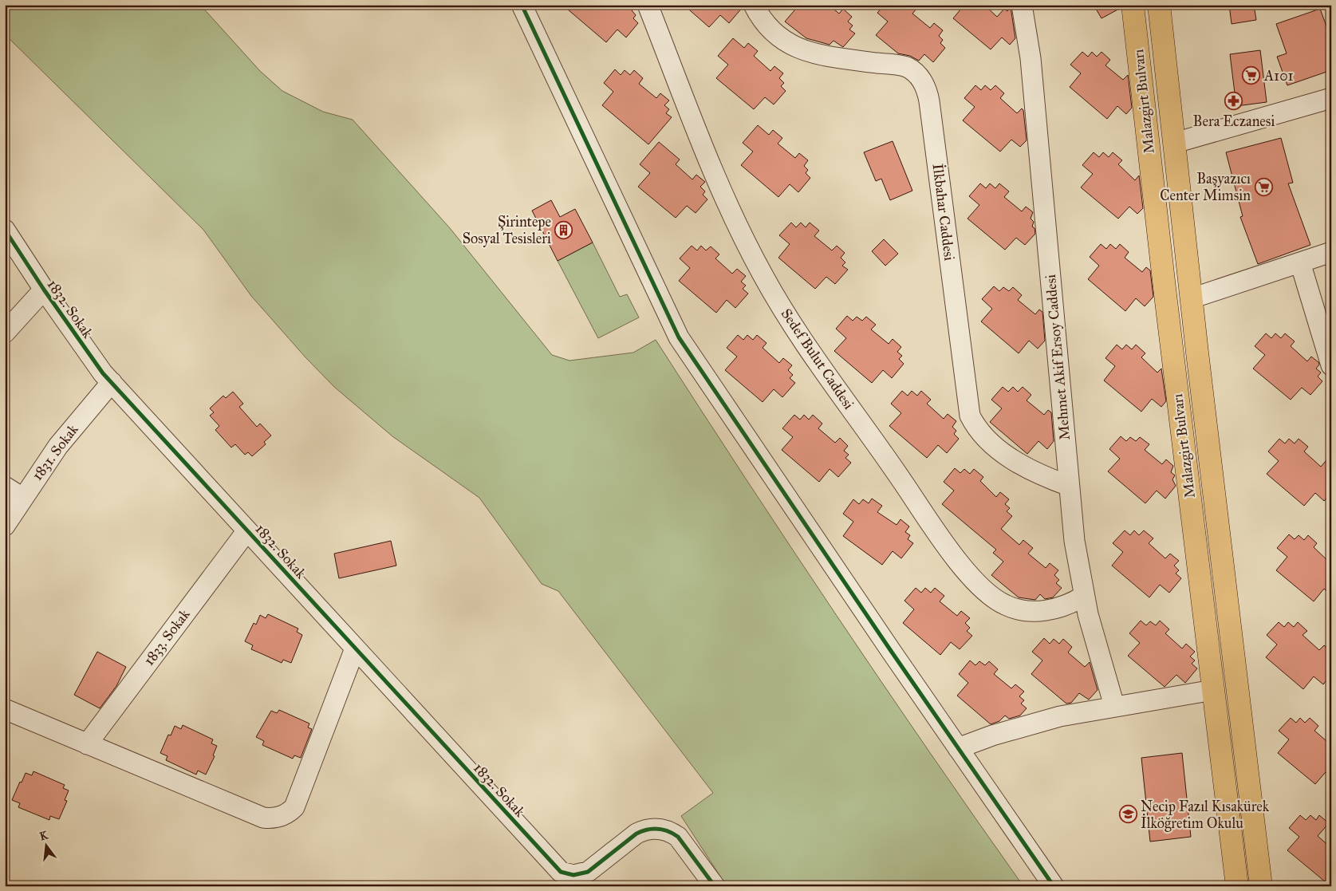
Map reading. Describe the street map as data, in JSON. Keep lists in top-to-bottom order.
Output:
{
  "streets": {
    "highway": ["Malazgirt Bulvarı"],
    "street": [
      "İlkbahar Caddesi",
      "1832. Sokak",
      "Mehmet Akif Ersoy Caddesi",
      "Sedef Bulut Caddesi",
      "1831. Sokak",
      "1833. Sokak"
    ]
  },
  "crossings": [
    ["İlkbahar Caddesi", "Mehmet Akif Ersoy Caddesi"],
    ["1832. Sokak", "1831. Sokak"],
    ["1832. Sokak", "1833. Sokak"],
    ["Mehmet Akif Ersoy Caddesi", "Sedef Bulut Caddesi"]
  ],
  "places": {
    "supermarket": ["A101", "Başyazıcı Center Mimsin"],
    "pharmacy": ["Bera Eczanesi"],
    "building": ["Şirintepe Sosyal Tesisleri"],
    "school or university": ["Necip Fazıl Kısakürek İlköğretim Okulu"]
  },
  "north": "top"
}
